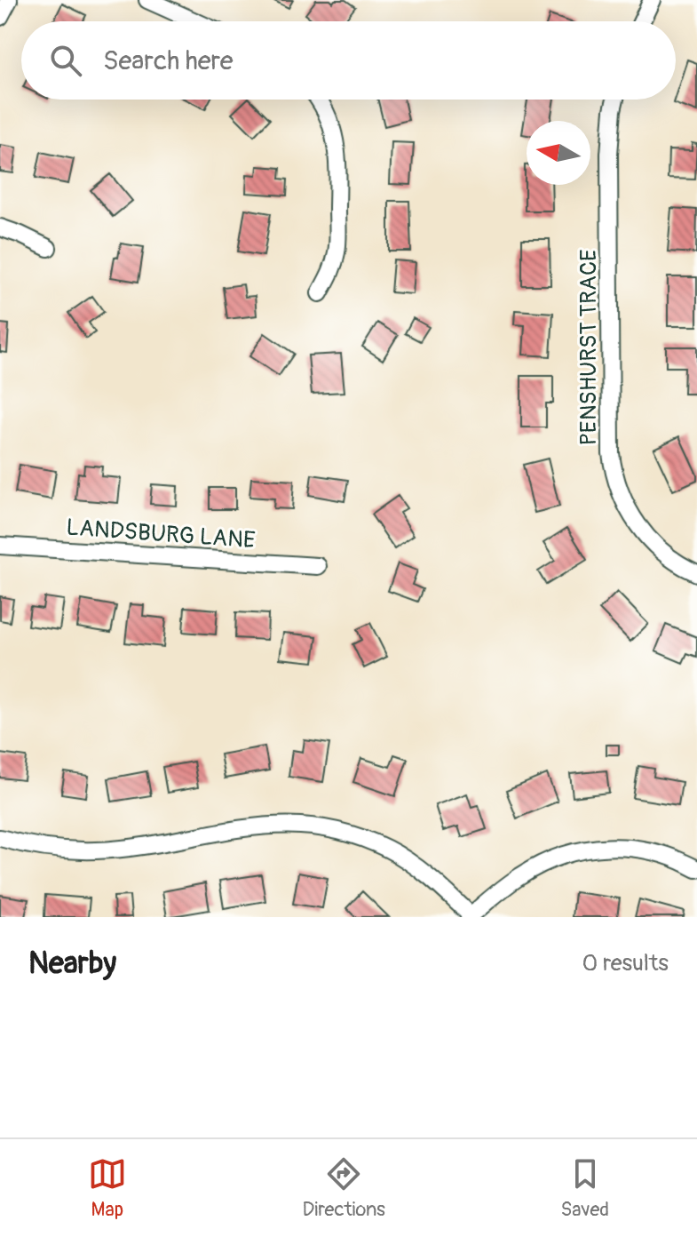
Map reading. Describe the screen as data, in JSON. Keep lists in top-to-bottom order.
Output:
{
  "streets": {
    "street": ["PENSHURST TRACE", "LANDSBURG LANE"]
  },
  "north": "left",
  "page": {
    "search": "Search here",
    "heading": ["Nearby", "0 results"],
    "nav": ["Map", "Directions", "Saved"]
  }
}
